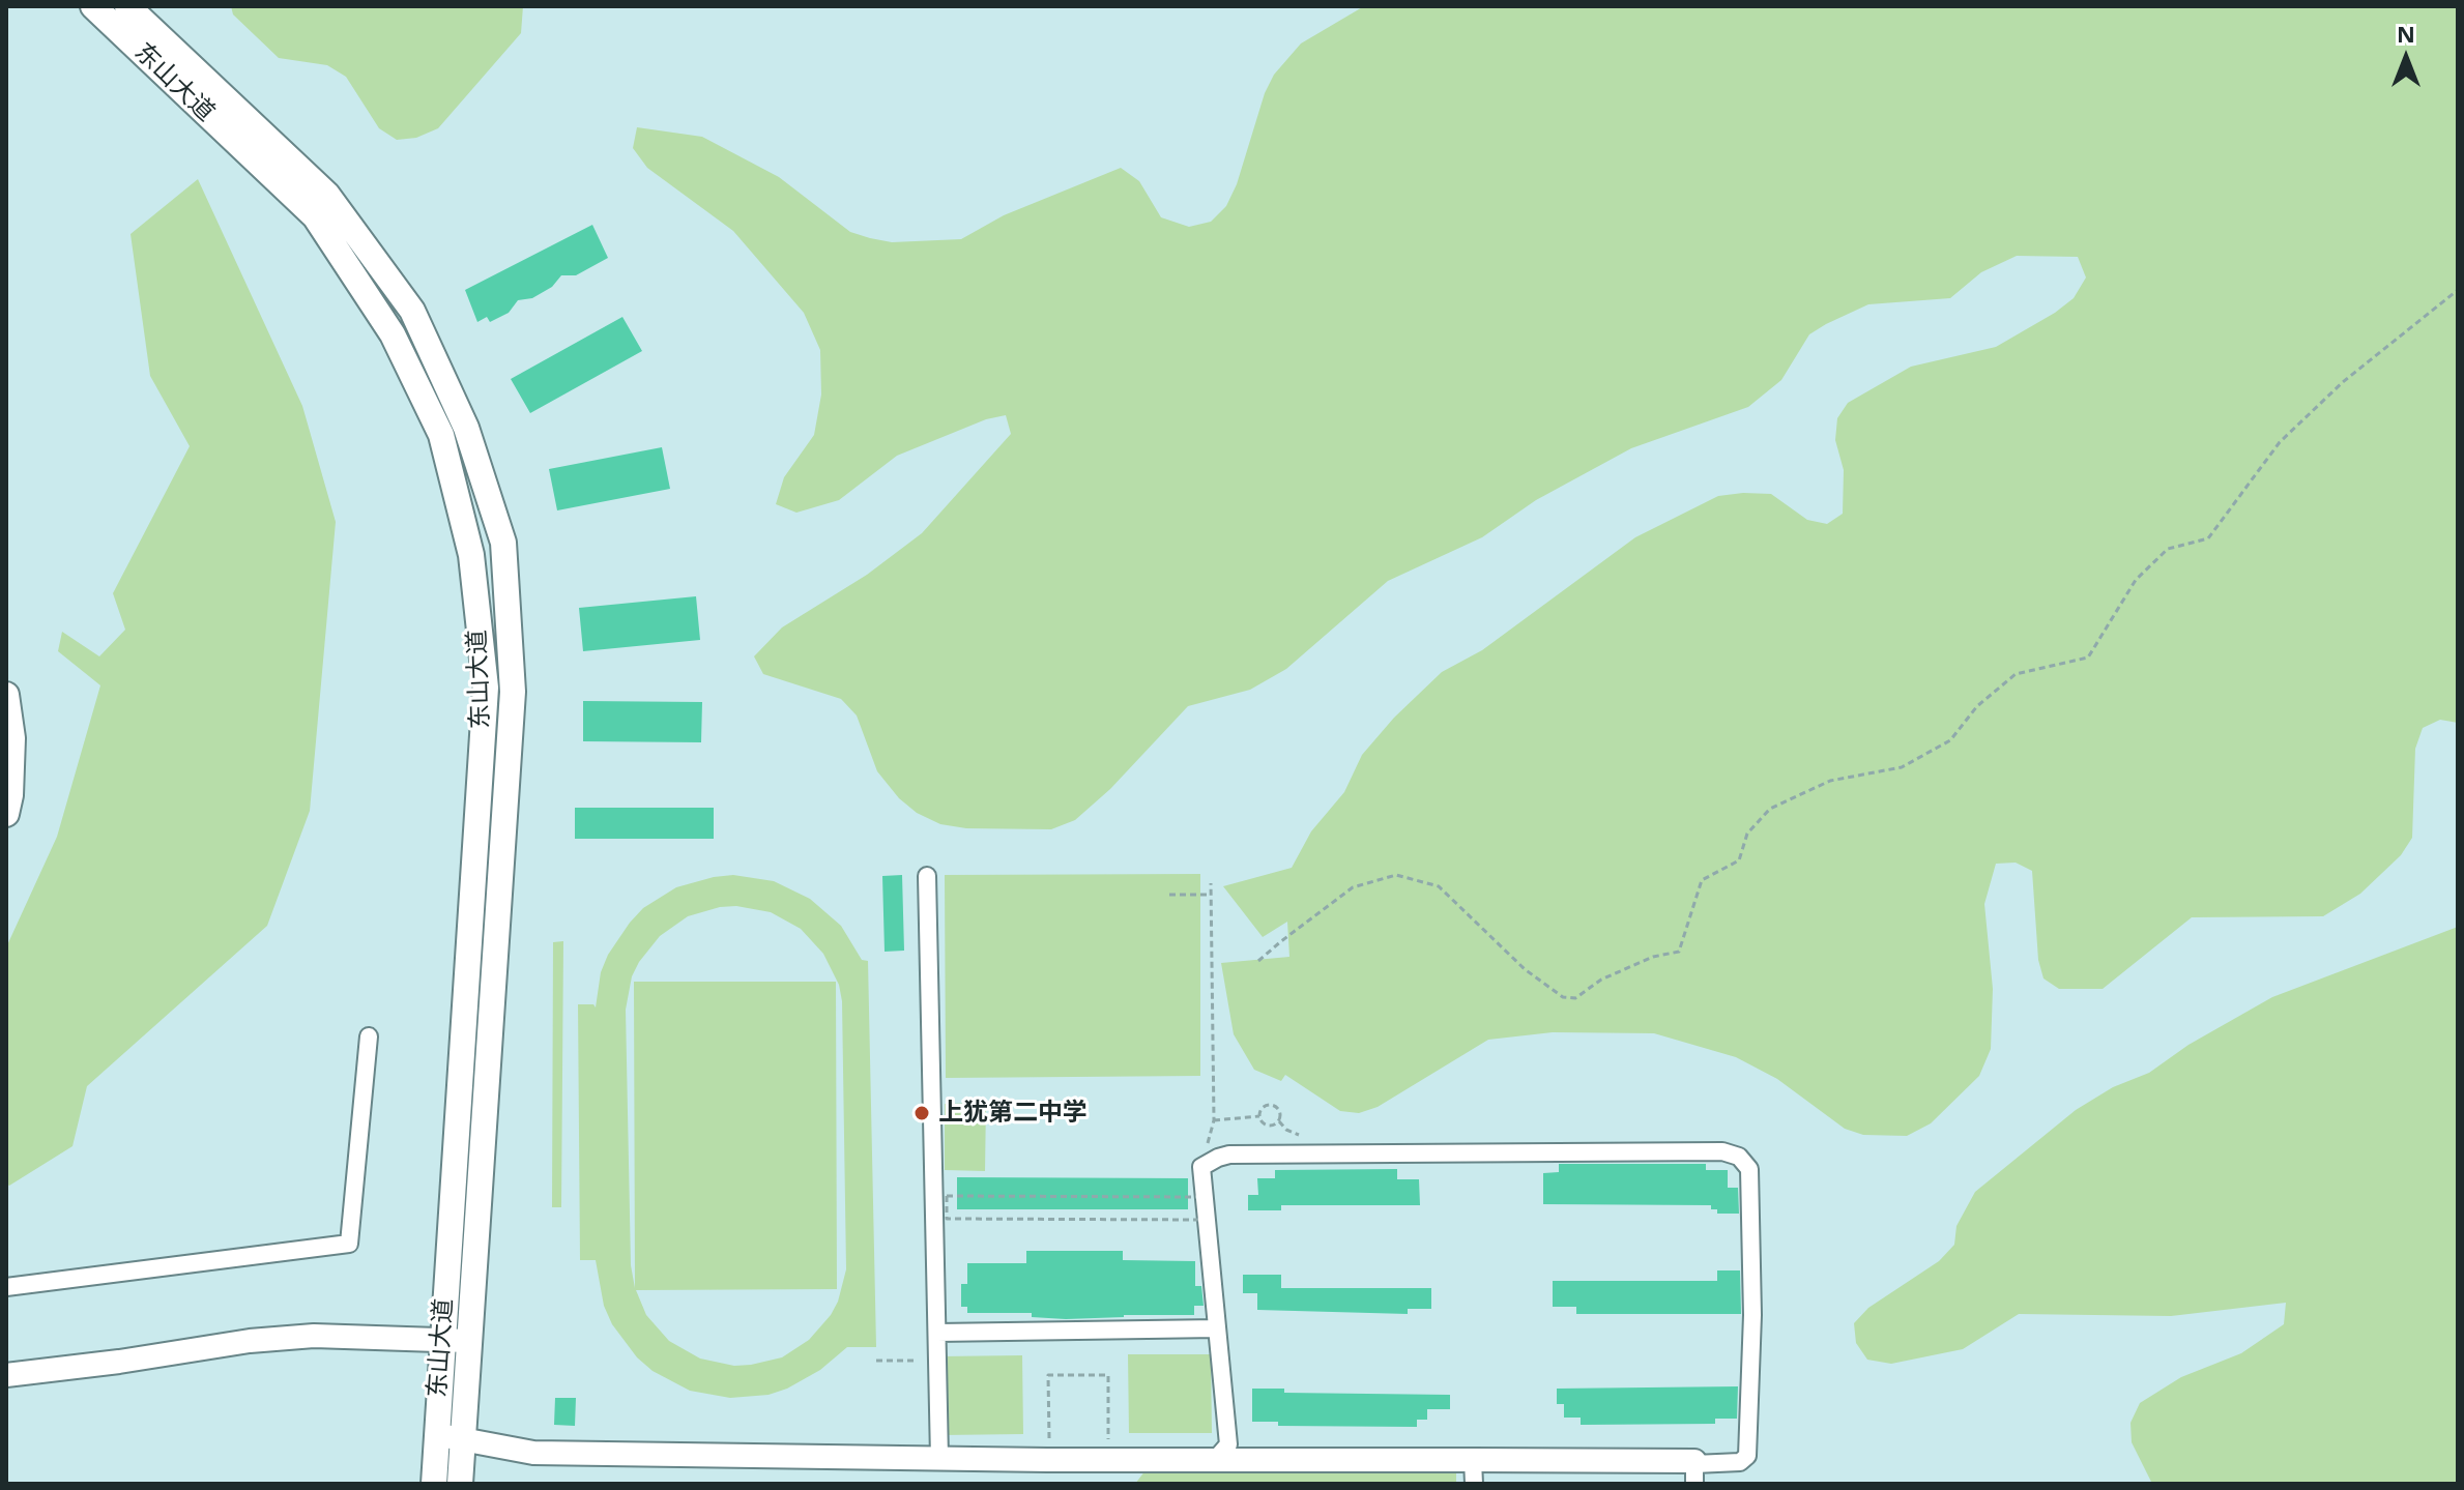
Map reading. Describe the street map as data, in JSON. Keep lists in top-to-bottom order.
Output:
{
  "streets": {
    "main road": ["东山大道"]
  },
  "places": ["上犹第二中学"],
  "north": "top"
}
